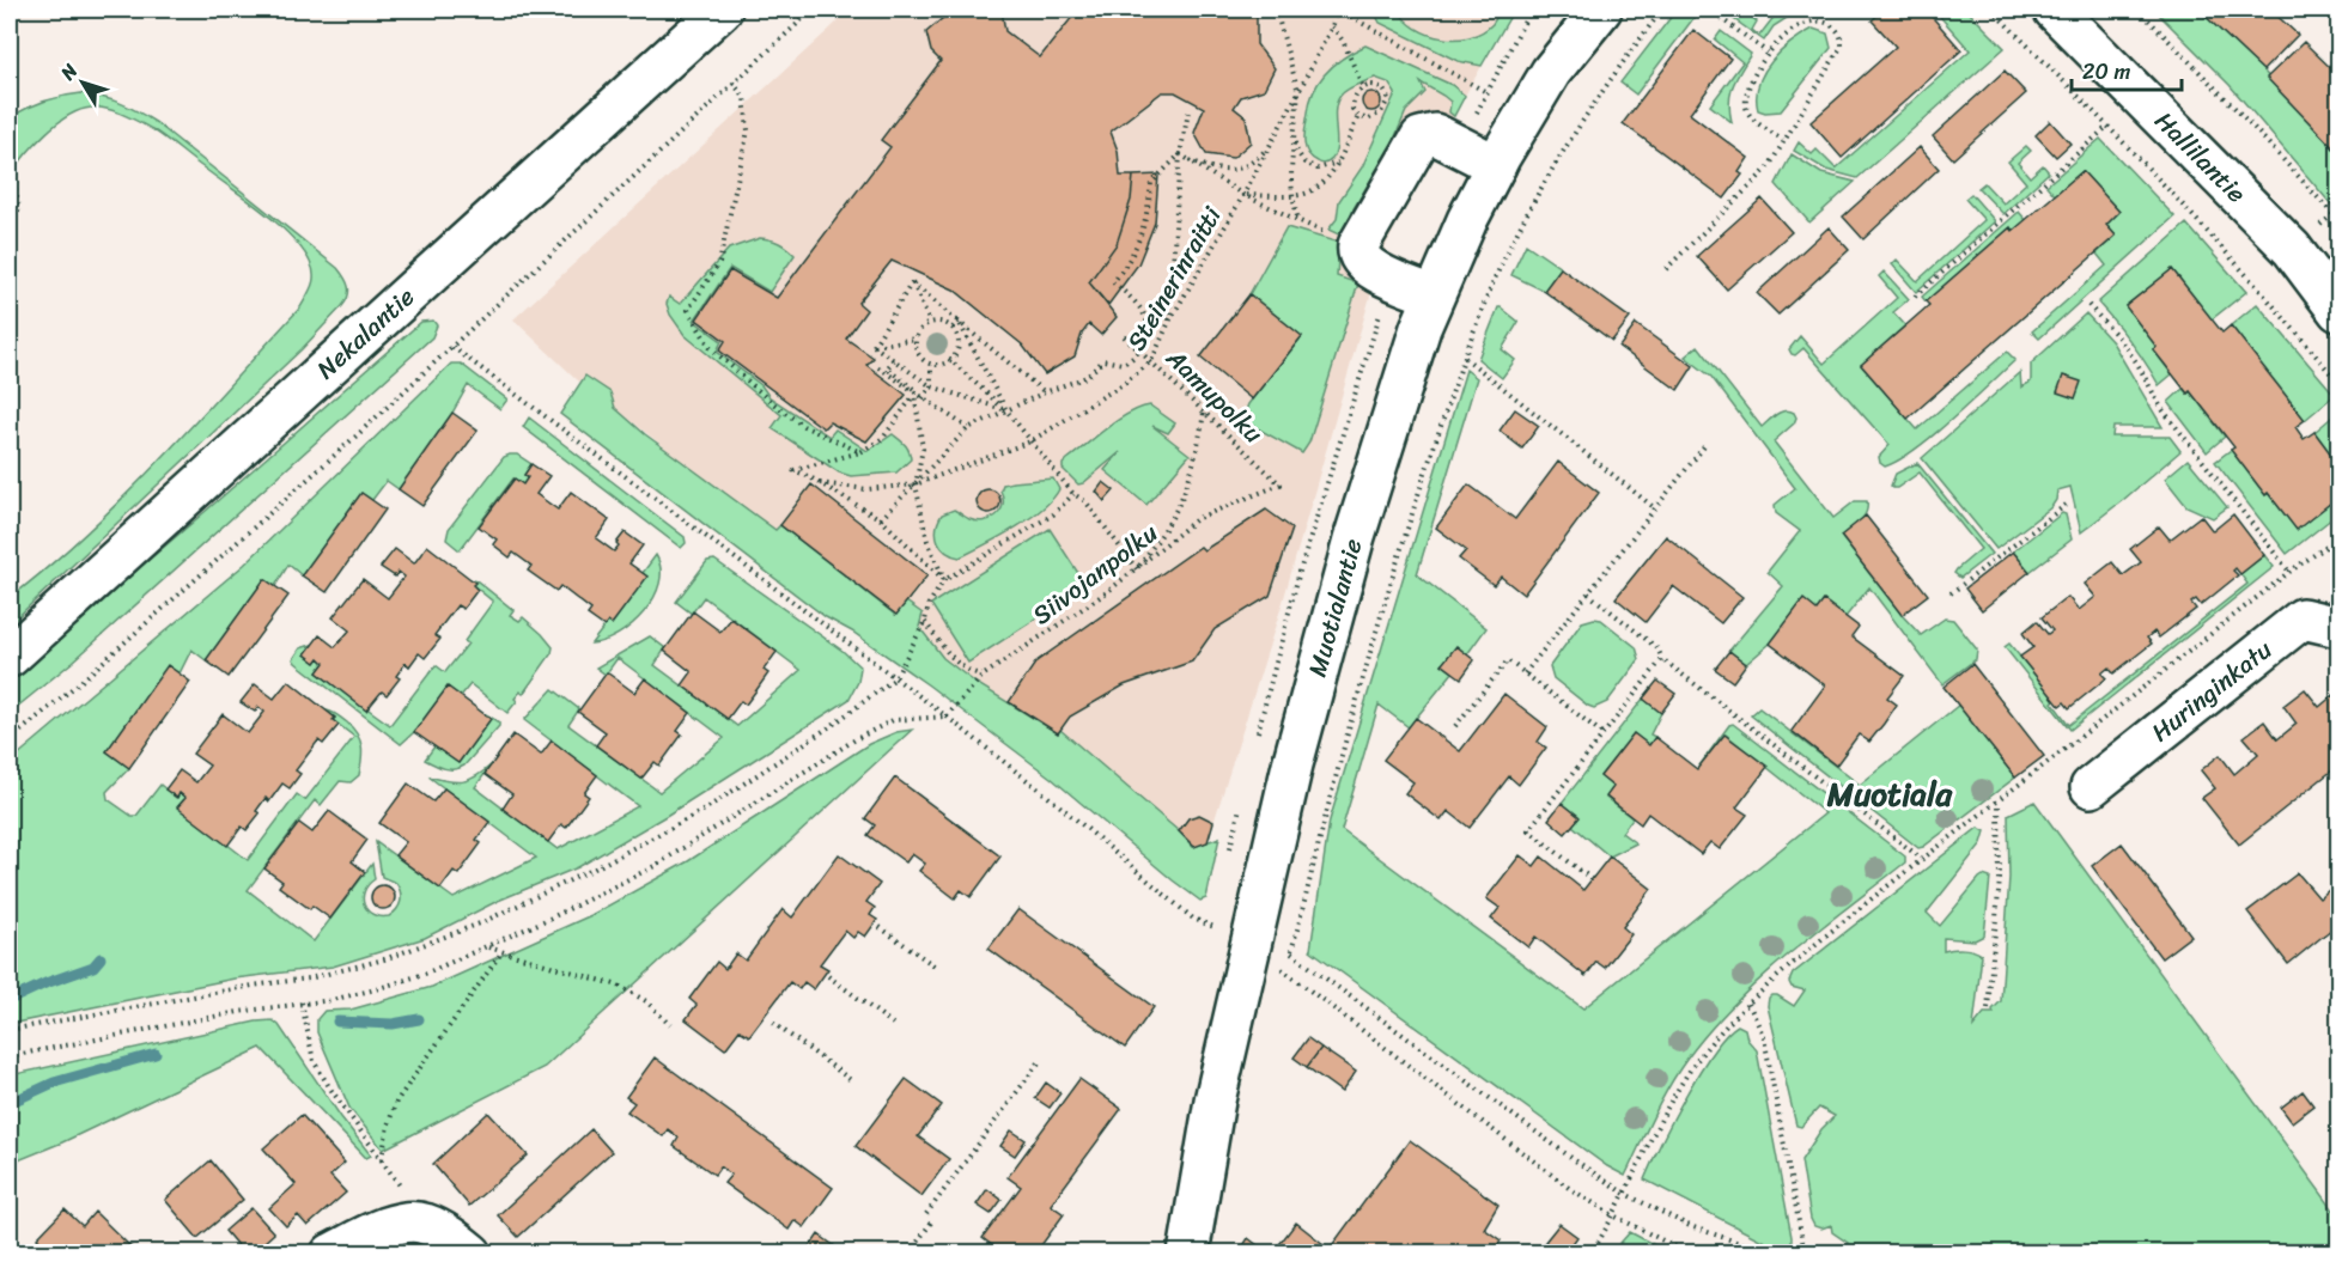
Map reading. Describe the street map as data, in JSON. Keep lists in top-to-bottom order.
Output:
{
  "streets": {
    "street": [
      "Hallilantie",
      "Nekalantie",
      "Muotialantie",
      "Huringinkatu"
    ],
    "path": ["Steinerinraitti", "Aamupolku", "Siivojanpolku"]
  },
  "crossings": [
    ["Steinerinraitti", "Aamupolku"],
    ["Aamupolku", "Siivojanpolku"]
  ],
  "districts": ["Muotiala"],
  "scale_bar": "20 m",
  "north": "top left"
}
